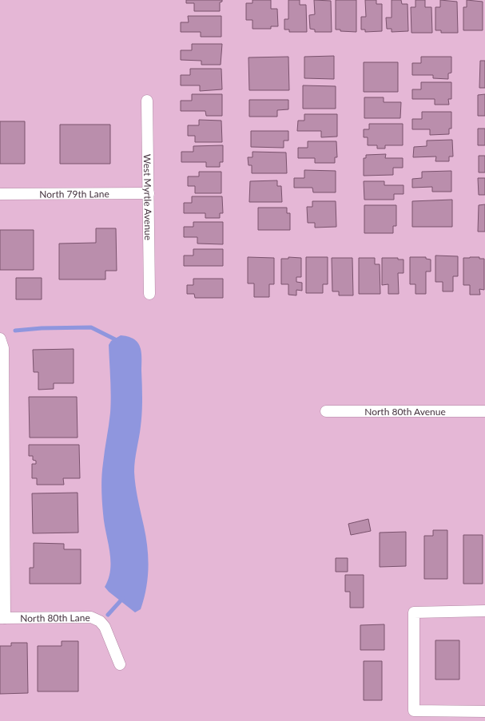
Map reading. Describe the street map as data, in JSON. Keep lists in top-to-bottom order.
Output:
{
  "streets": {
    "street": [
      "North 79th Lane",
      "West Myrtle Avenue",
      "North 80th Avenue",
      "North 80th Lane"
    ]
  },
  "crossings": [
    ["North 79th Lane", "West Myrtle Avenue"]
  ]
}
